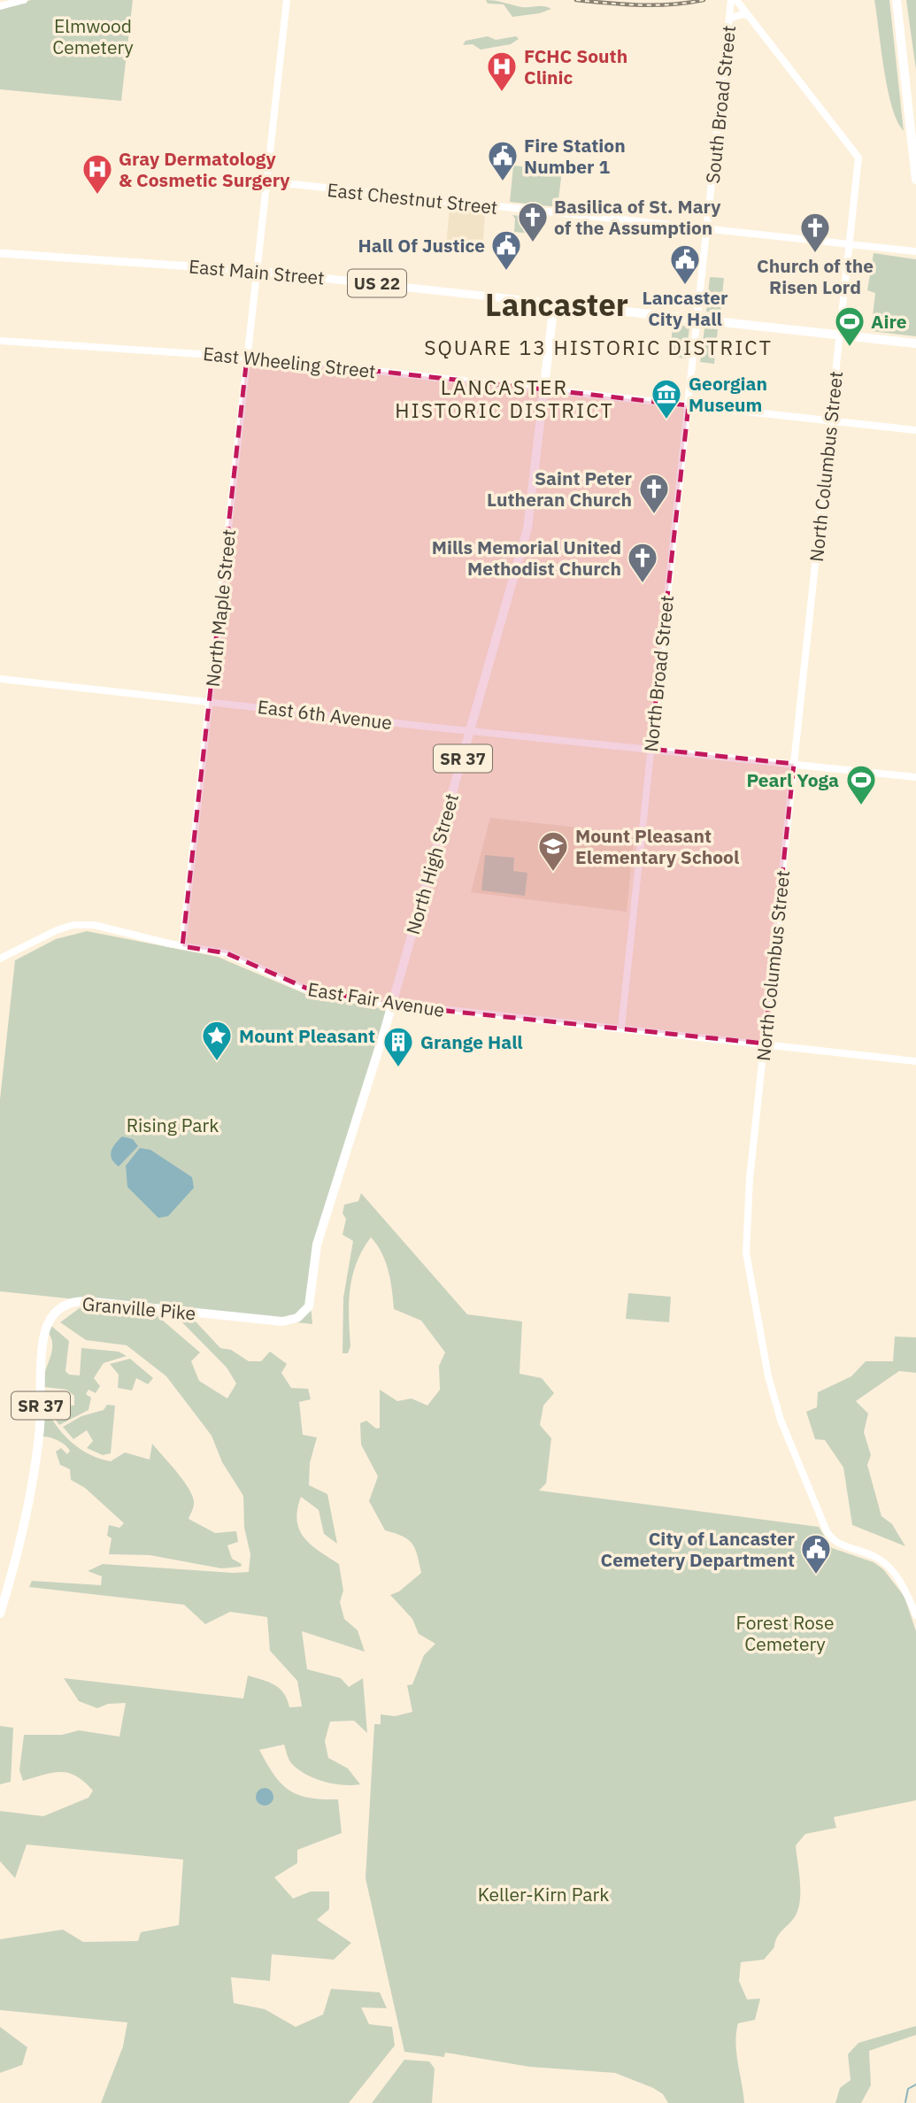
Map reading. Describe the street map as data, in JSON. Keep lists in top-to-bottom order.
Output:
{
  "streets": {
    "highway": [
      "East Main Street",
      "US 22",
      "SR 37",
      "North High Street",
      "Granville Pike"
    ],
    "street": [
      "South Broad Street",
      "East Chestnut Street",
      "East Wheeling Street",
      "North Columbus Street",
      "North Maple Street",
      "North Broad Street",
      "East 6th Avenue",
      "East Fair Avenue"
    ]
  },
  "crossings": [
    ["South Broad Street", "East Chestnut Street"],
    ["South Broad Street", "East Main Street"],
    ["South Broad Street", "US 22"],
    ["South Broad Street", "North Broad Street"],
    ["East Chestnut Street", "North Columbus Street"],
    ["East Chestnut Street", "North Maple Street"],
    ["East Main Street", "US 22"],
    ["East Main Street", "North Maple Street"],
    ["East Main Street", "North Broad Street"],
    ["East Main Street", "North High Street"],
    ["US 22", "North Columbus Street"],
    ["US 22", "North Broad Street"],
    ["East Wheeling Street", "North Columbus Street"],
    ["East Wheeling Street", "North Maple Street"],
    ["East Wheeling Street", "North Broad Street"],
    ["East Wheeling Street", "North High Street"],
    ["North Columbus Street", "East 6th Avenue"],
    ["North Columbus Street", "East Fair Avenue"],
    ["North Maple Street", "East 6th Avenue"],
    ["North Maple Street", "East Fair Avenue"],
    ["North Broad Street", "East 6th Avenue"],
    ["North Broad Street", "East Fair Avenue"],
    ["East 6th Avenue", "North High Street"],
    ["North High Street", "East Fair Avenue"],
    ["North High Street", "Granville Pike"]
  ],
  "districts": ["Lancaster", "SQUARE 13 HISTORIC DISTRICT", "LANCASTER HISTORIC DISTRICT"],
  "parks": [
    "Elmwood Cemetery",
    "Rising Park",
    "Forest Rose Cemetery",
    "Keller-Kirn Park"
  ],
  "places": {
    "hospital": ["FCHC South Clinic", "Gray Dermatology & Cosmetic Surgery"],
    "public building": [
      "Fire Station Number 1",
      "Hall Of Justice",
      "Lancaster City Hall",
      "City of Lancaster Cemetery Department"
    ],
    "church": [
      "Basilica of St. Mary of the Assumption",
      "Church of the Risen Lord",
      "Saint Peter Lutheran Church",
      "Mills Memorial United Methodist Church"
    ],
    "sports": ["Aire", "Pearl Yoga"],
    "museum": ["Georgian Museum"],
    "school or university": ["Mount Pleasant Elementary School"],
    "place": ["Mount Pleasant"],
    "building": ["Grange Hall"]
  }
}
